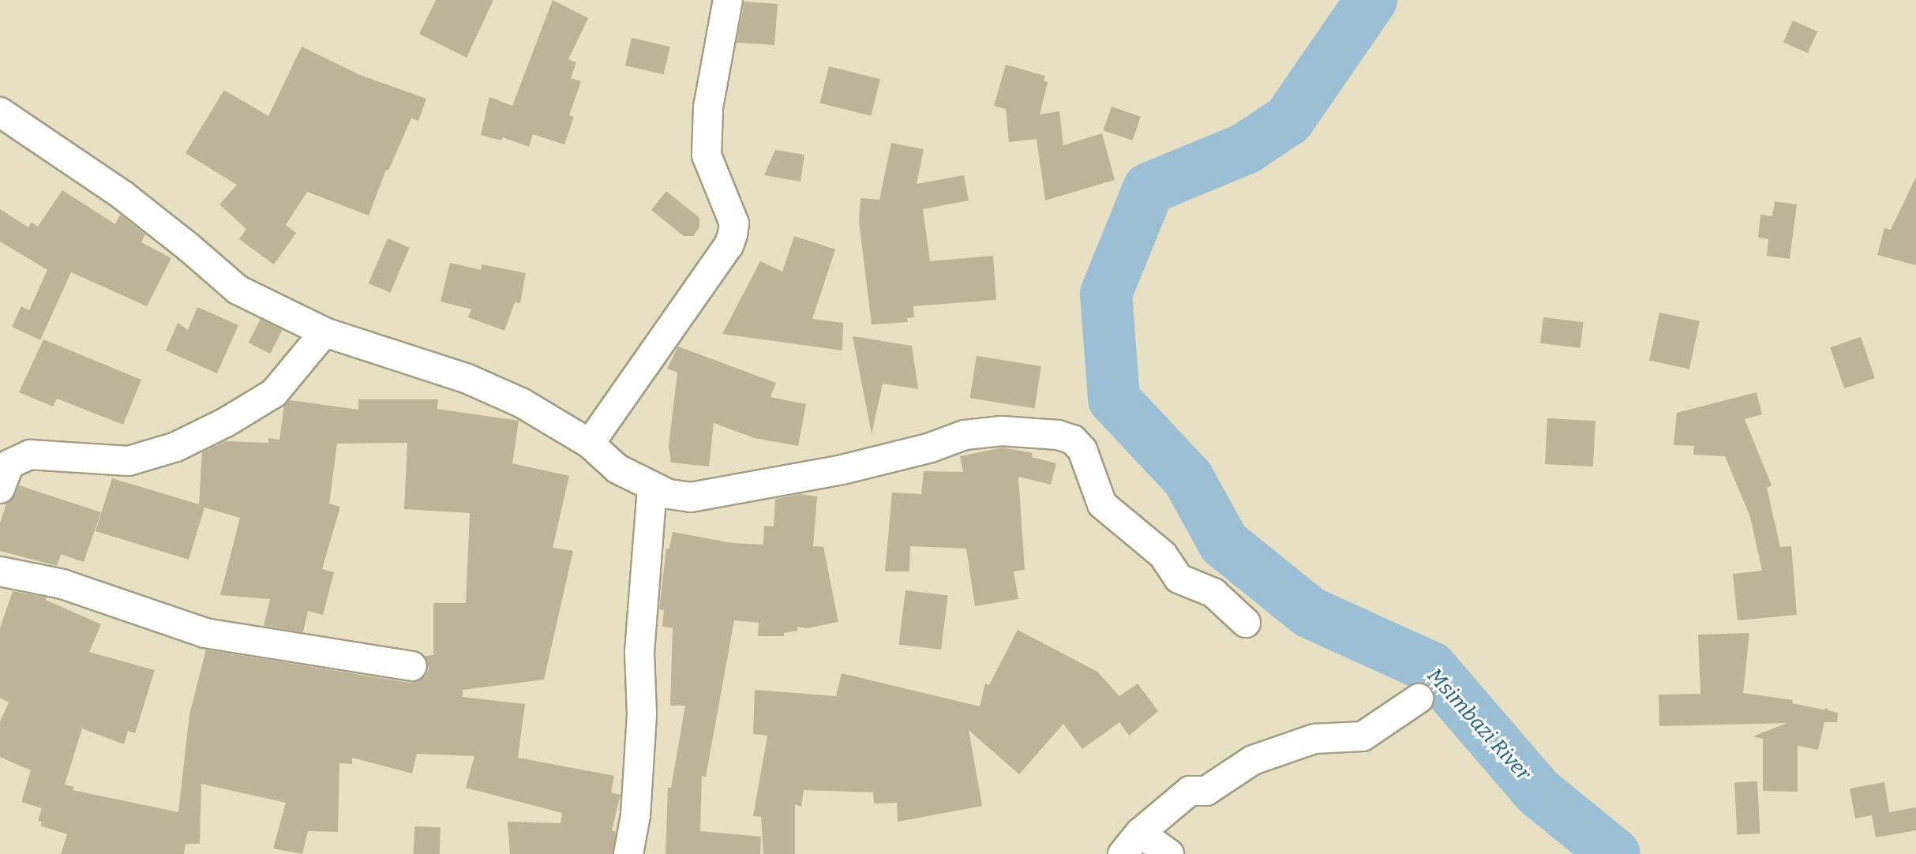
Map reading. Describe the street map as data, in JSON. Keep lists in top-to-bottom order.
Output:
{
  "water": ["Msimbazi River"]
}
